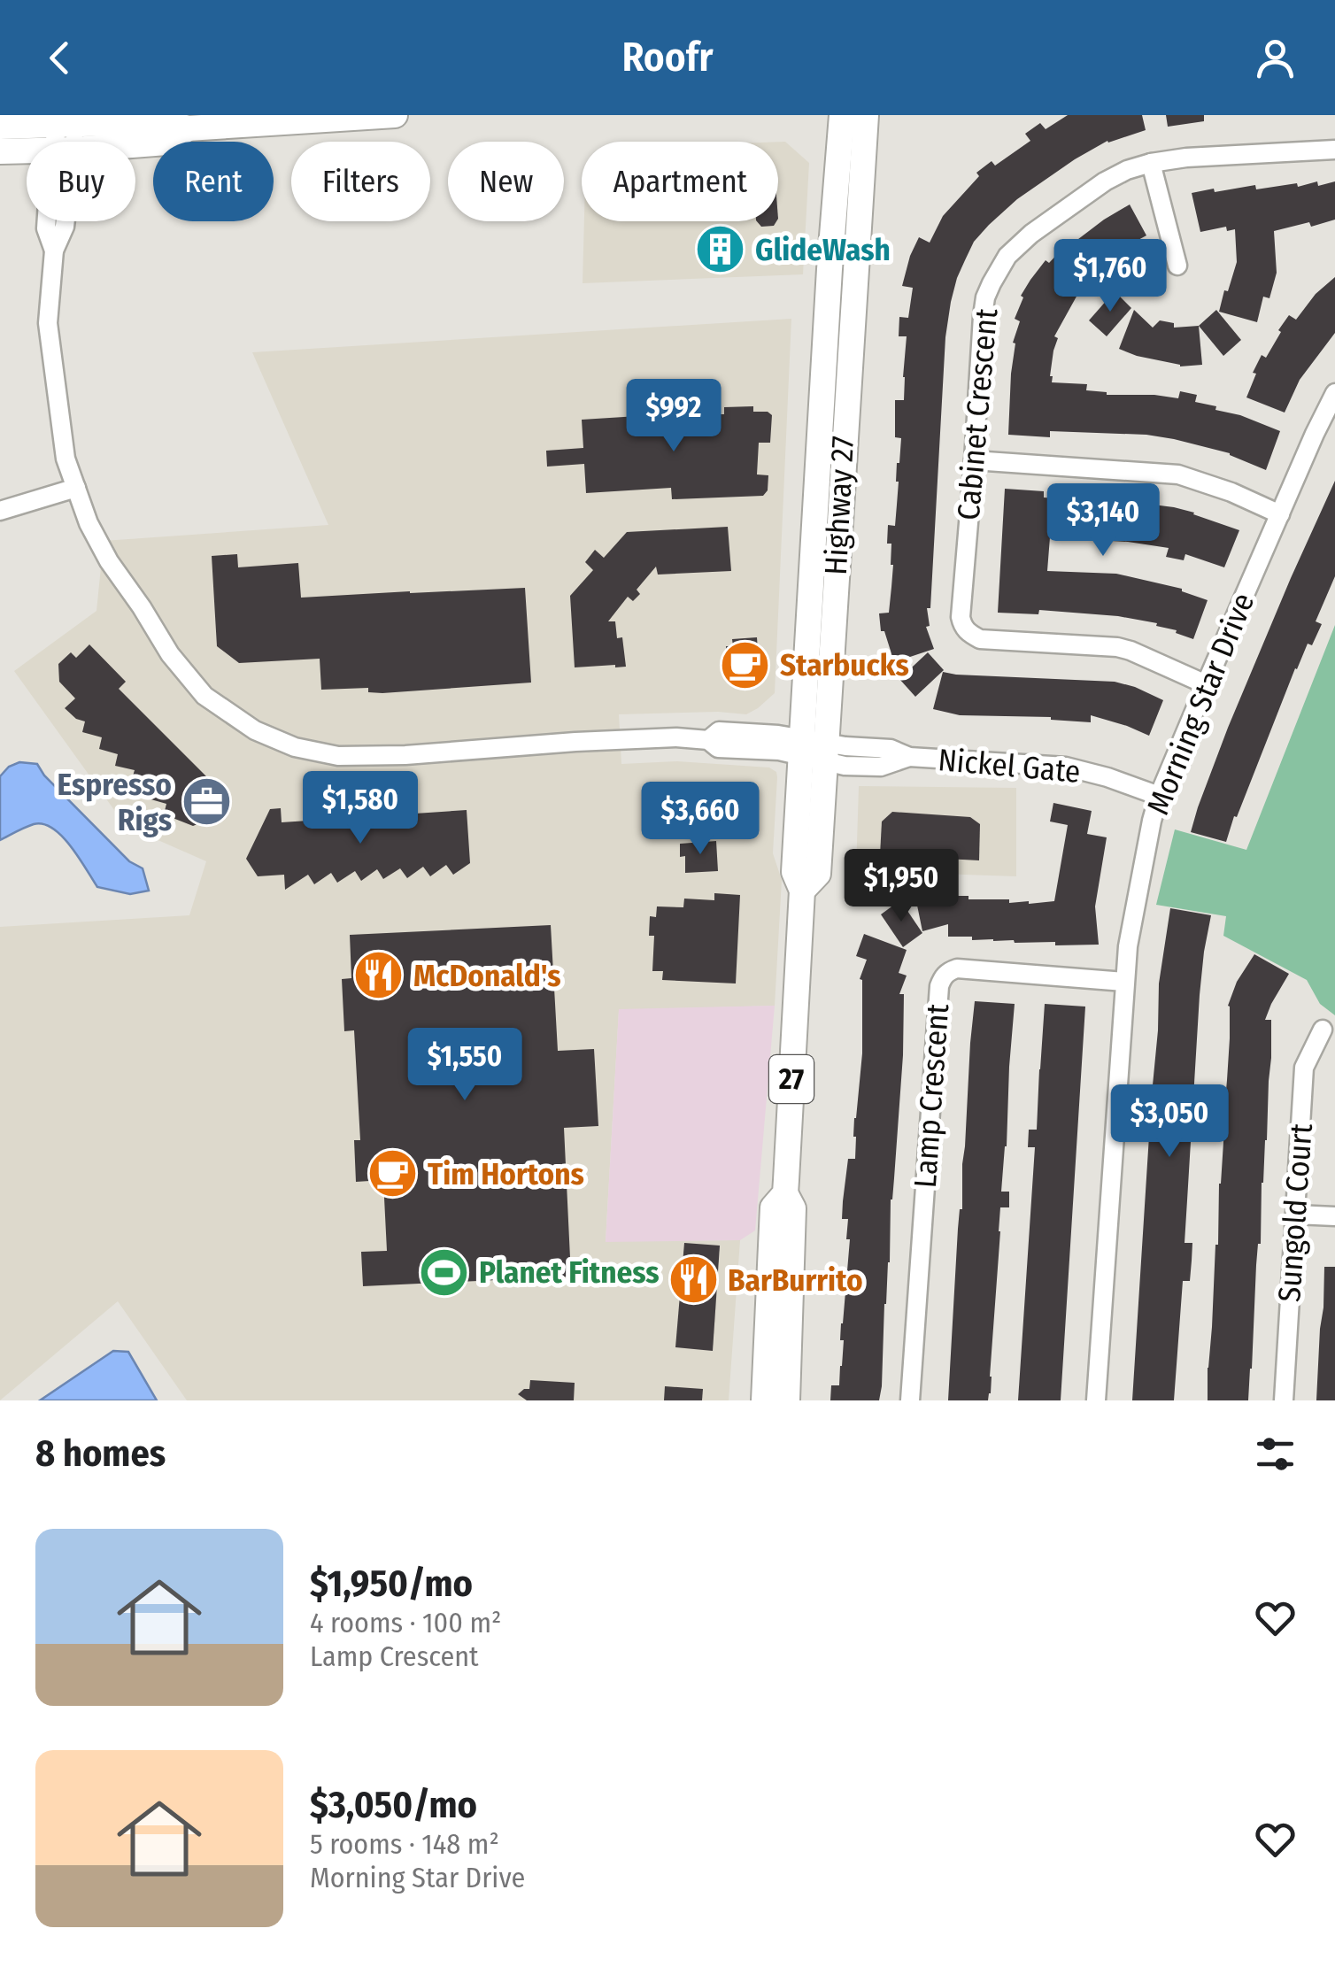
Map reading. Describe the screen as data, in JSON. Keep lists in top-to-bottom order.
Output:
{
  "streets": {
    "main road": ["Highway 27", "27"],
    "street": [
      "Cabinet Crescent",
      "Morning Star Drive",
      "Nickel Gate",
      "Lamp Crescent",
      "Sungold Court"
    ]
  },
  "crossings": [
    ["Cabinet Crescent", "Morning Star Drive"],
    ["Highway 27", "Nickel Gate"],
    ["Morning Star Drive", "Nickel Gate"],
    ["Morning Star Drive", "Lamp Crescent"]
  ],
  "places": {
    "building": ["GlideWash"],
    "cafe": ["Starbucks", "Tim Hortons"],
    "office": ["Espresso Rigs"],
    "restaurant": ["McDonald's", "BarBurrito"],
    "sports": ["Planet Fitness"]
  },
  "page": {
    "header": "Roofr",
    "chip": [
      "Buy",
      "Rent",
      "Filters",
      "New",
      "Apartment"
    ],
    "price": [
      "$1,760",
      "$992",
      "$3,140",
      "$1,580",
      "$3,660",
      "$1,950",
      "$1,550",
      "$3,050"
    ],
    "heading": "8 homes",
    "list": [
      {
        "name": "$1,950/mo",
        "note": "4 rooms · 100 m² · Lamp Crescent"
      },
      {
        "name": "$3,050/mo",
        "note": "5 rooms · 148 m² · Morning Star Drive"
      }
    ]
  }
}
